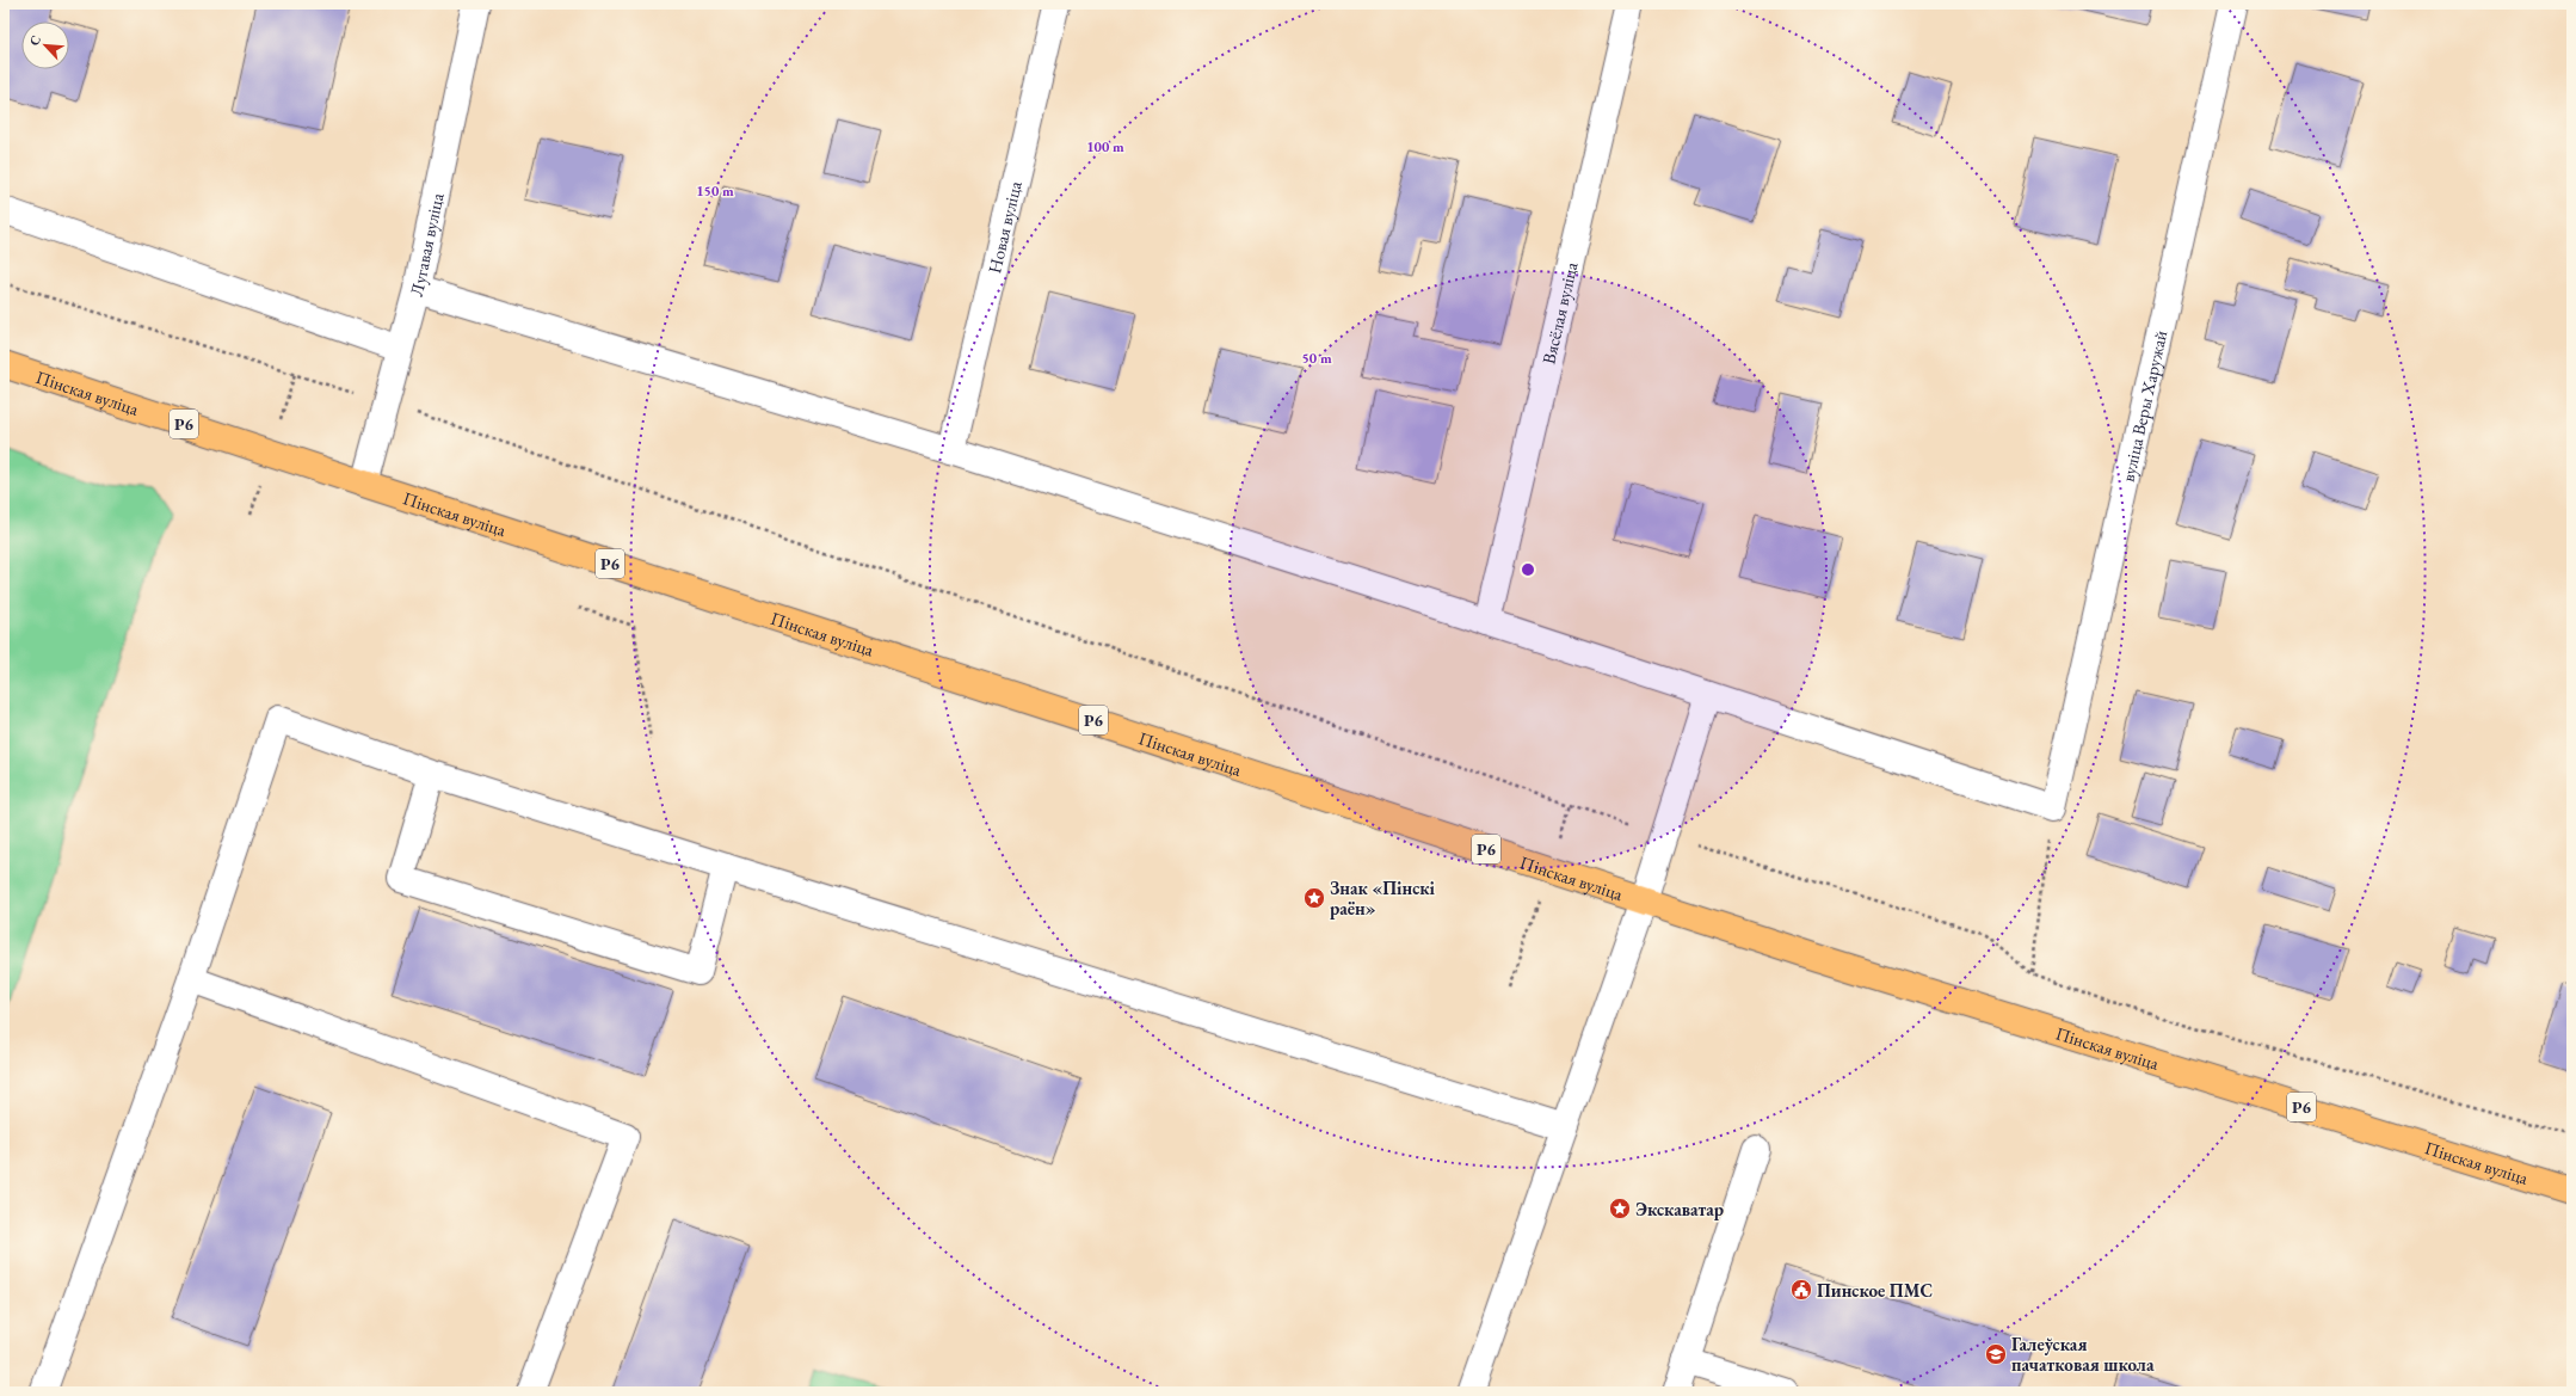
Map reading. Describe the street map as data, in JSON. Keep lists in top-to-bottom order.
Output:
{
  "streets": {
    "main road": ["Пінская вуліца", "Р6"],
    "street": [
      "Новая вуліца",
      "Лугавая вуліца",
      "Вясёлая вуліца",
      "вуліца Веры Харужай"
    ]
  },
  "crossings": [
    ["Лугавая вуліца", "Пінская вуліца"]
  ],
  "places": {
    "place": ["Знак «Пінскі раён»", "Экскаватар"],
    "public building": ["Пинское ПМС"],
    "school or university": ["Галеўская пачатковая школа"]
  },
  "north": "top left",
  "rings": ["100 m", "150 m", "50 m"]
}
